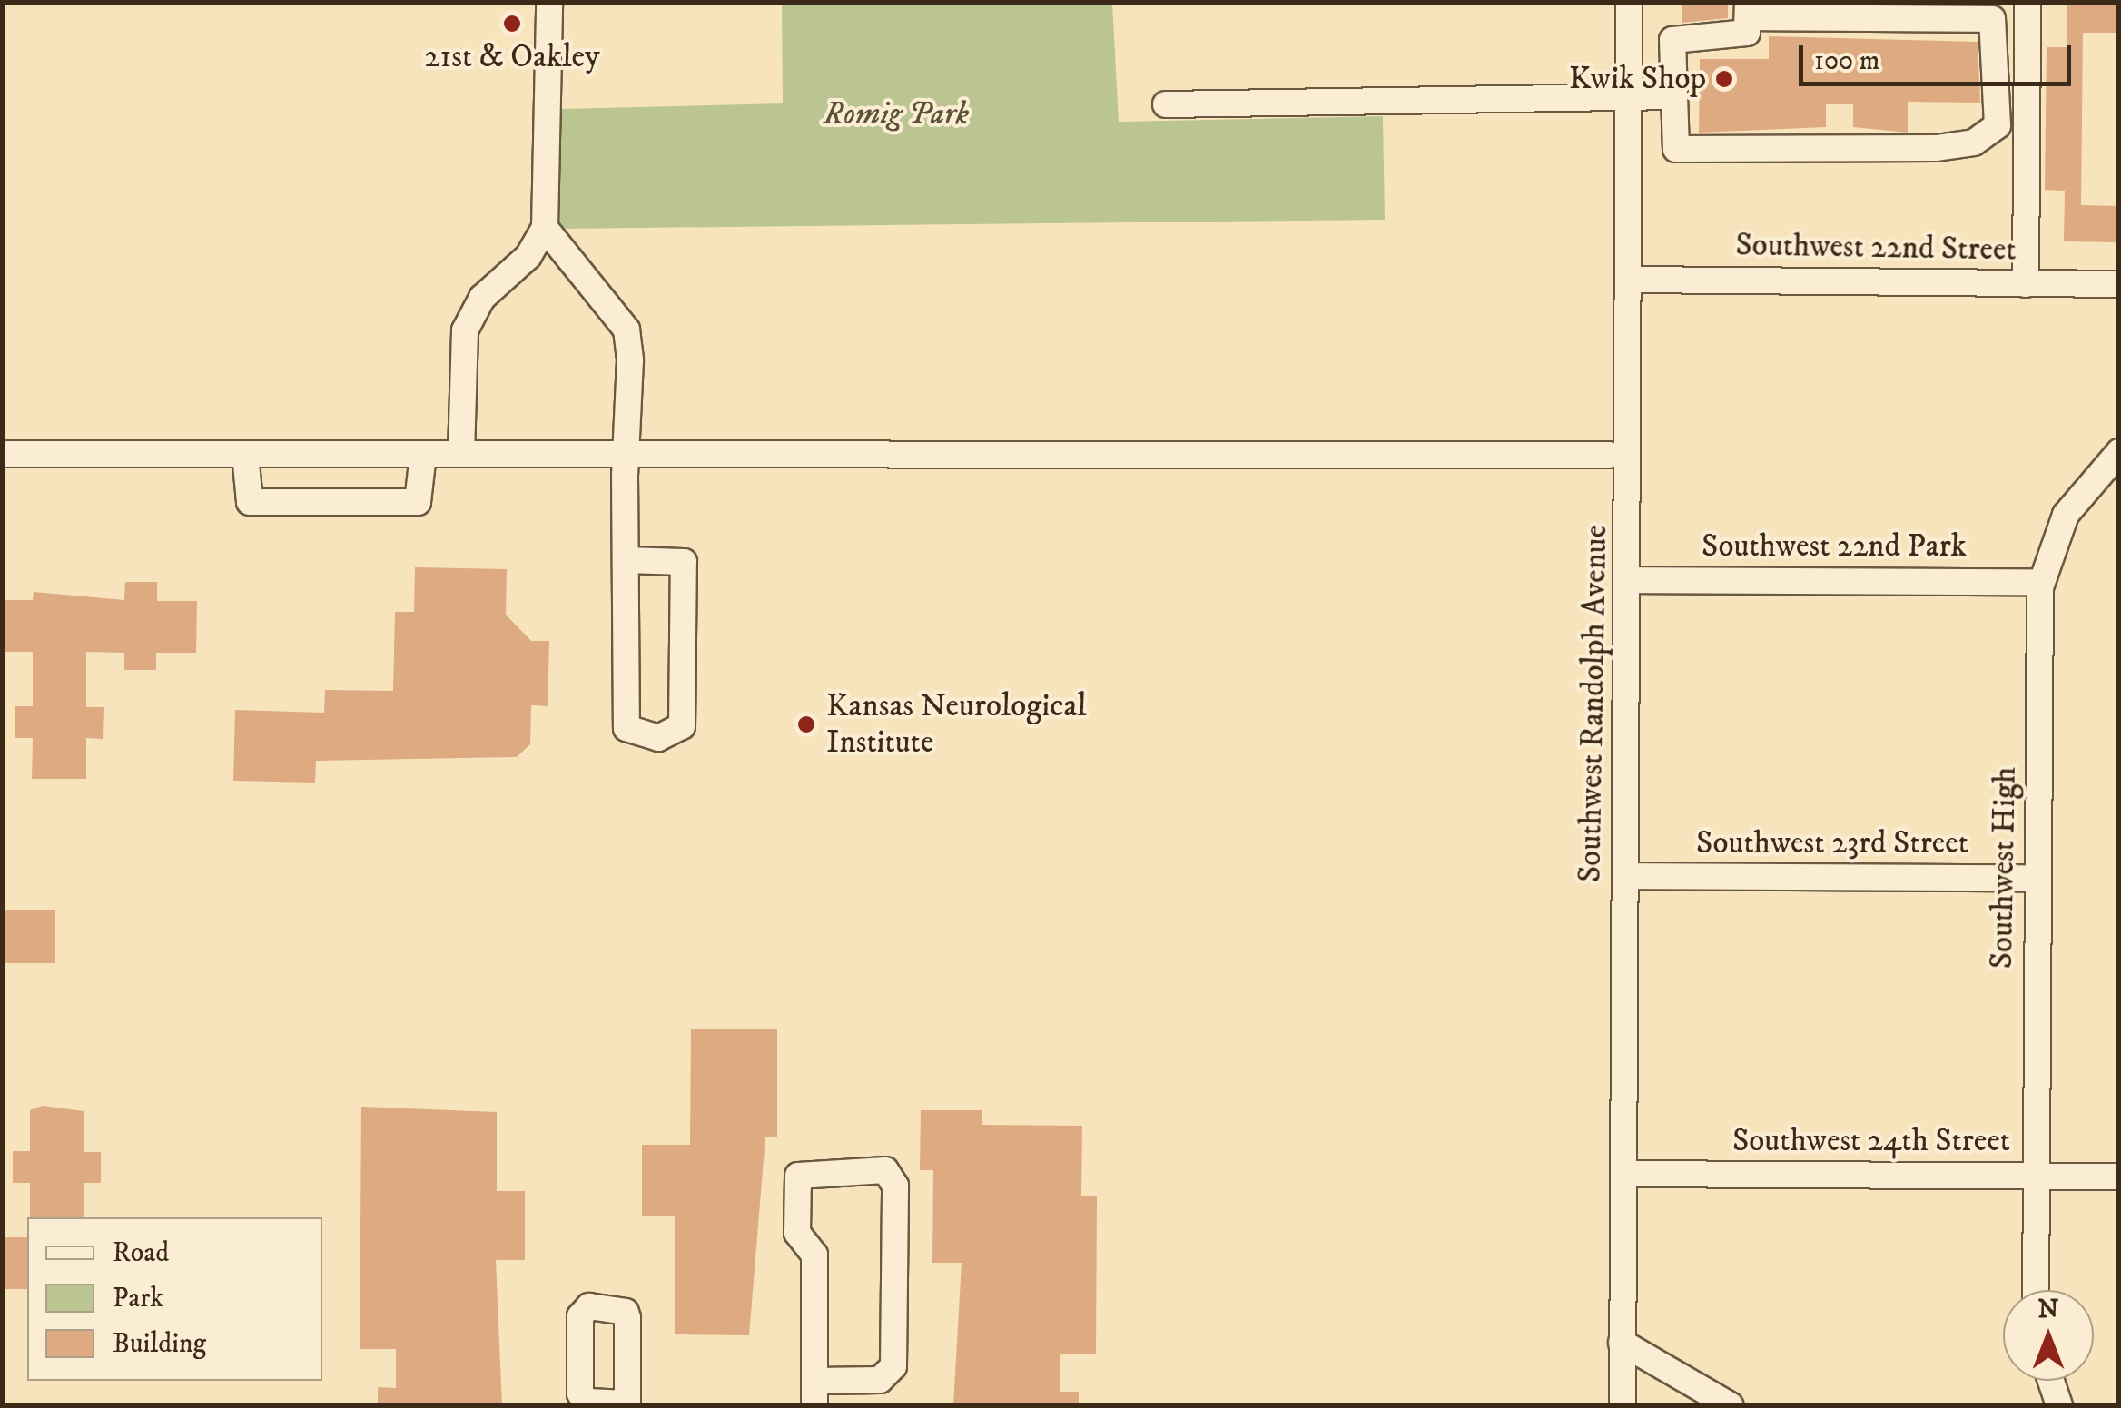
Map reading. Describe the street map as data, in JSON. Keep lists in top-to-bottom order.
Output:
{
  "streets": {
    "street": [
      "Southwest 22nd Street",
      "Southwest 22nd Park",
      "Southwest Randolph Avenue",
      "Southwest 23rd Street",
      "Southwest High",
      "Southwest 24th Street"
    ]
  },
  "crossings": [
    ["Southwest 22nd Street", "Southwest Randolph Avenue"],
    ["Southwest 22nd Park", "Southwest Randolph Avenue"],
    ["Southwest 22nd Park", "Southwest High"],
    ["Southwest Randolph Avenue", "Southwest 23rd Street"],
    ["Southwest Randolph Avenue", "Southwest 24th Street"],
    ["Southwest 23rd Street", "Southwest High"],
    ["Southwest High", "Southwest 24th Street"]
  ],
  "parks": ["Romig Park"],
  "places": ["21st & Oakley", "Kwik Shop", "Kansas Neurological Institute"],
  "legend": ["Road", "Park", "Building"],
  "scale_bar": "100 m",
  "north": "top"
}
